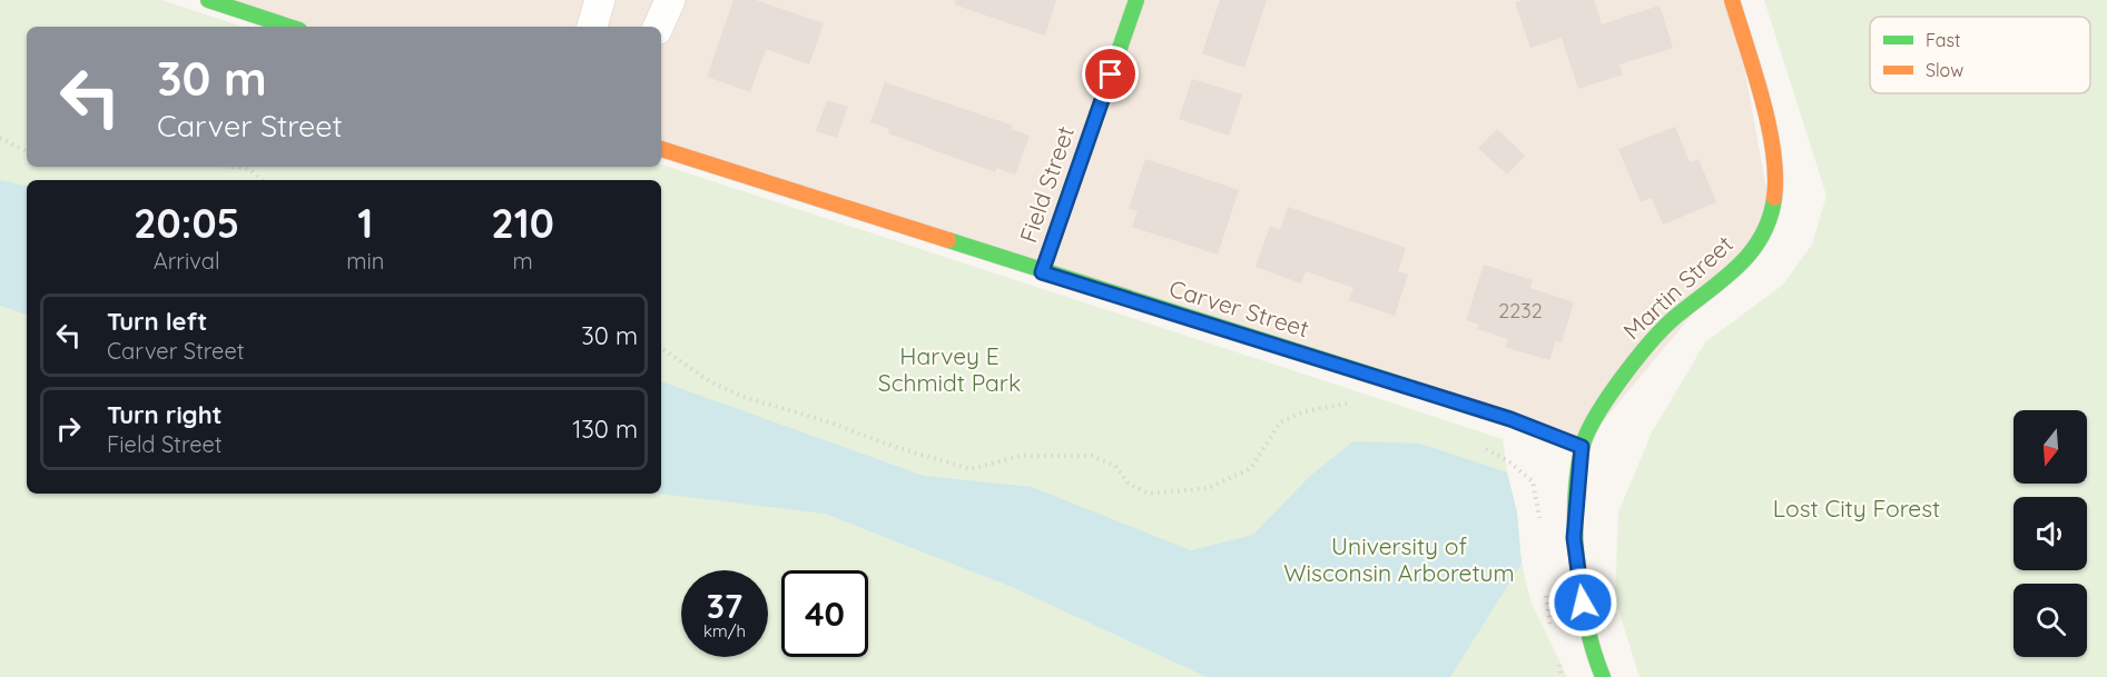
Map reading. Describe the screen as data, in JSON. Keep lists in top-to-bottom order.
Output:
{
  "streets": {
    "street": ["Field Street", "Martin Street", "Carver Street"]
  },
  "crossings": [
    ["Field Street", "Carver Street"],
    ["Martin Street", "Carver Street"]
  ],
  "parks": ["Harvey E Schmidt Park", "Lost City Forest", "University of Wisconsin Arboretum"],
  "house_numbers": ["2232"],
  "legend": ["Fast", "Slow"],
  "north": "bottom",
  "page": {
    "turn": ["30 m", "Carver Street"],
    "eta": [
      "20:05",
      "Arrival",
      "1",
      "min",
      "210",
      "m"
    ],
    "list": [
      {
        "name": "Turn left",
        "note": "Carver Street",
        "value": "30 m"
      },
      {
        "name": "Turn right",
        "note": "Field Street",
        "value": "130 m"
      }
    ],
    "speed": "37 km/h",
    "limit": "40"
  }
}
